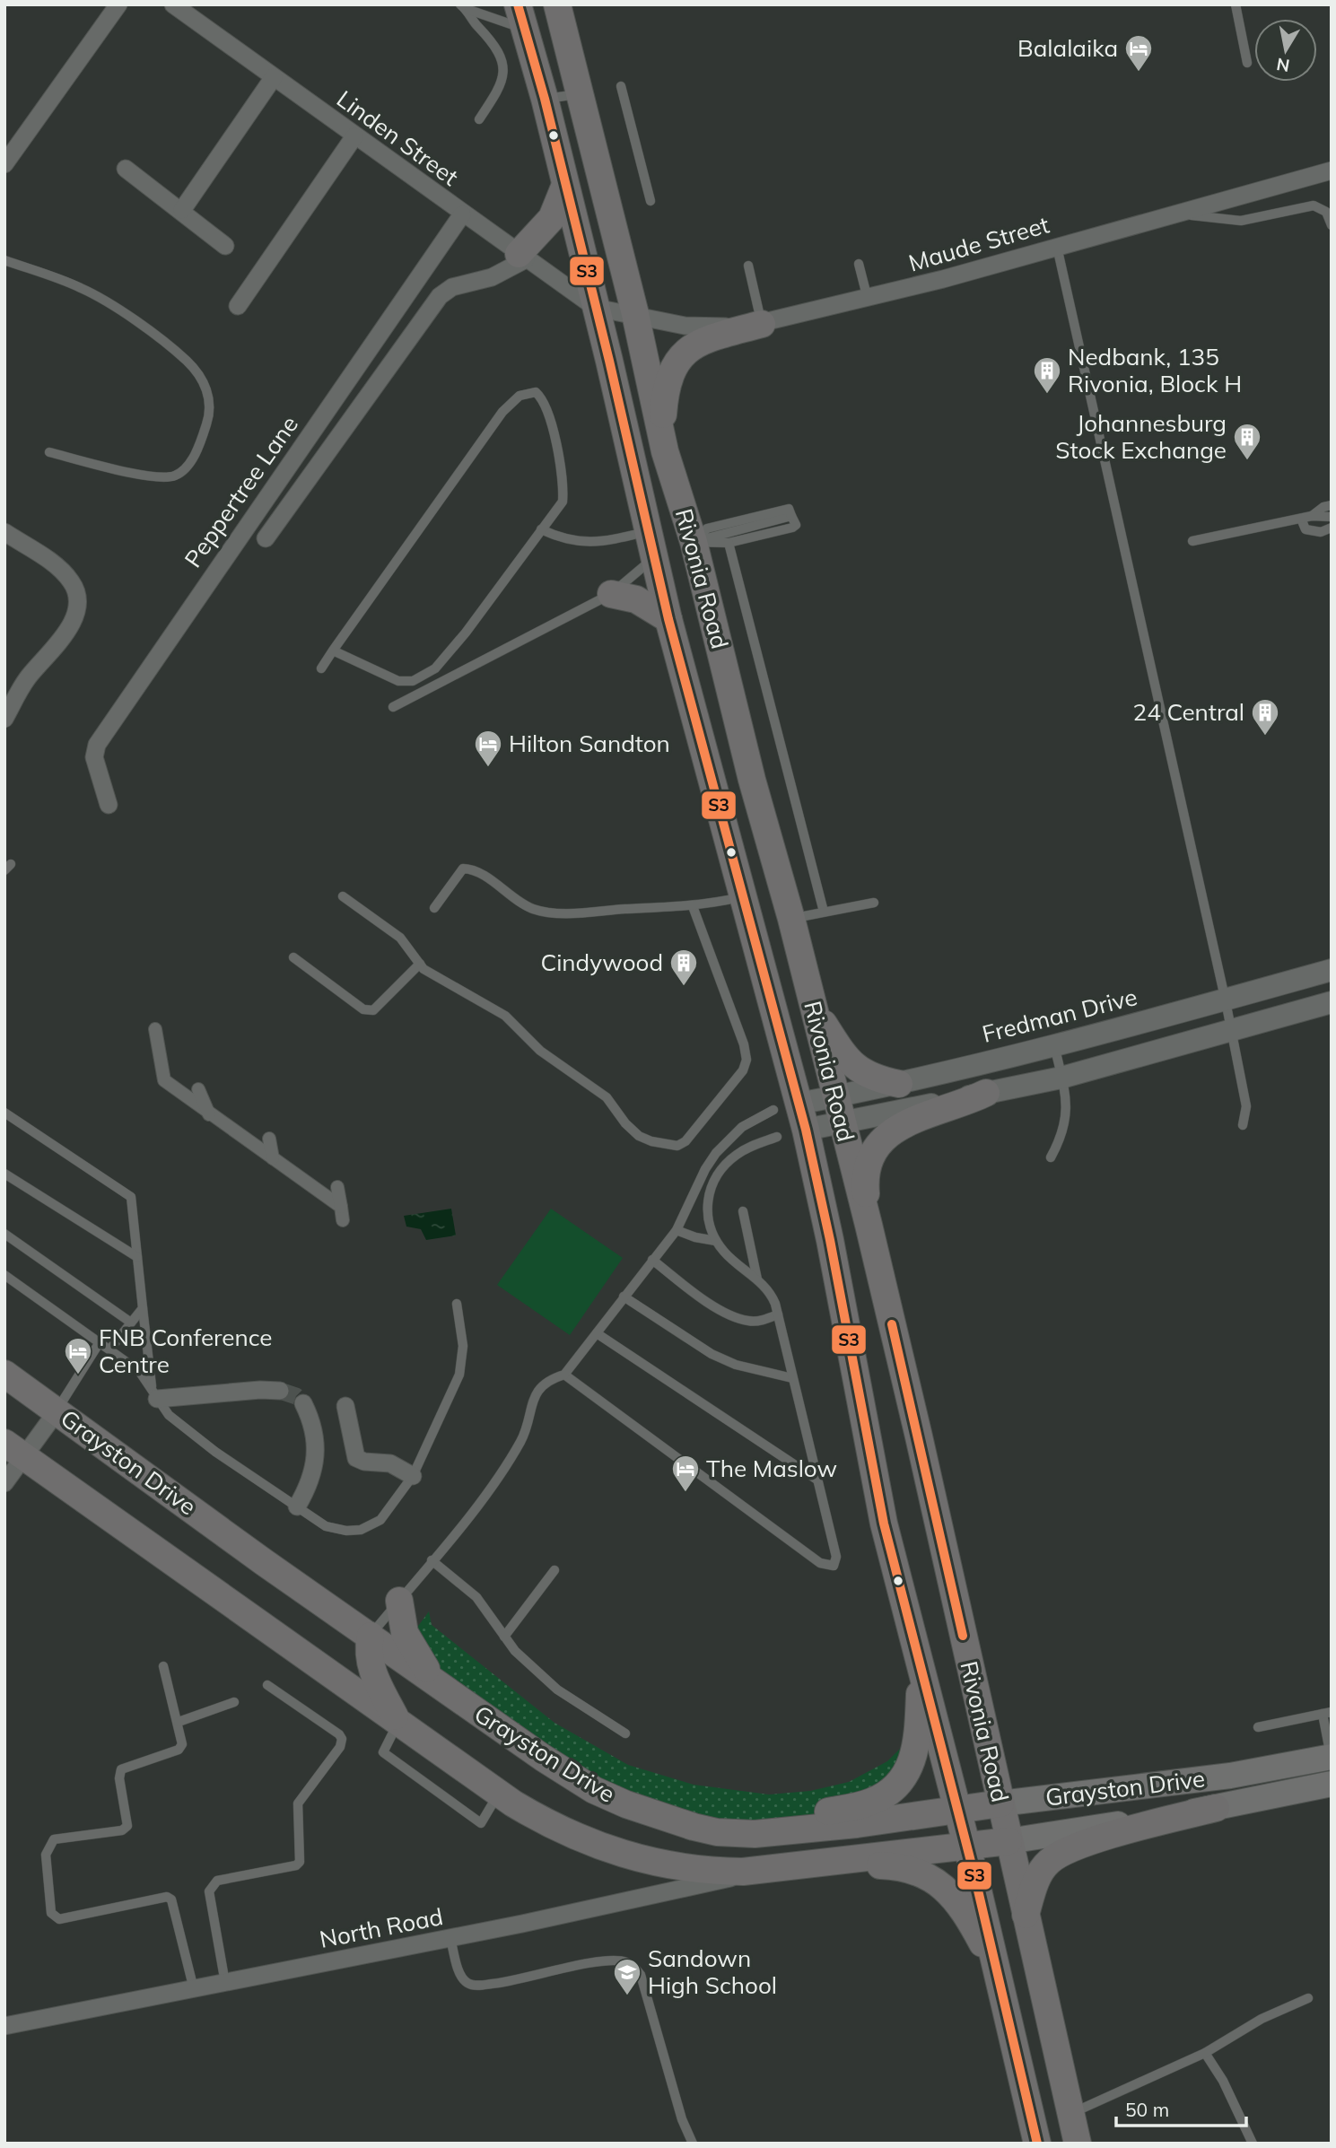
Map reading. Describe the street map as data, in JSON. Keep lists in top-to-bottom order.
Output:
{
  "streets": {
    "main road": ["Rivonia Road", "Grayston Drive"],
    "street": [
      "Linden Street",
      "Maude Street",
      "Peppertree Lane",
      "Fredman Drive",
      "North Road"
    ]
  },
  "crossings": [
    ["Linden Street", "Maude Street"],
    ["Linden Street", "Peppertree Lane"],
    ["Linden Street", "Rivonia Road"],
    ["Maude Street", "Rivonia Road"],
    ["Rivonia Road", "Fredman Drive"],
    ["Rivonia Road", "Grayston Drive"],
    ["Grayston Drive", "North Road"]
  ],
  "places": {
    "hotel": [
      "Balalaika",
      "Hilton Sandton",
      "FNB Conference Centre",
      "The Maslow"
    ],
    "building": [
      "Nedbank, 135 Rivonia, Block H",
      "Johannesburg Stock Exchange",
      "24 Central",
      "Cindywood"
    ],
    "school or university": ["Sandown High School"]
  },
  "lines": ["transit line S3"],
  "scale_bar": "50 m",
  "north": "bottom"
}
